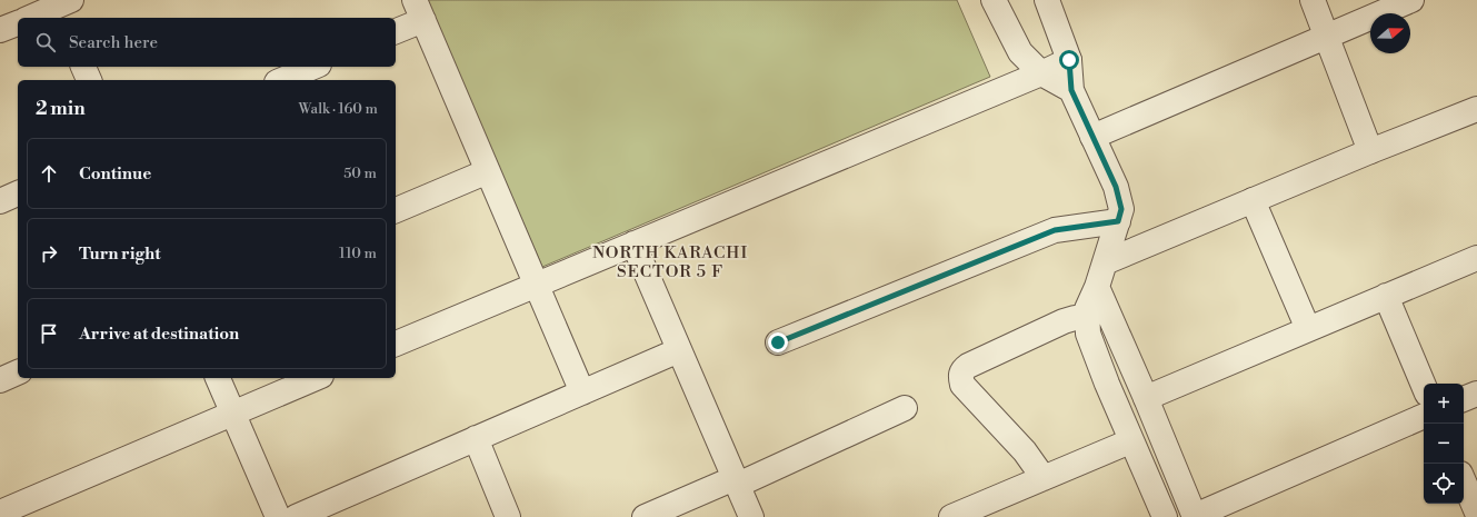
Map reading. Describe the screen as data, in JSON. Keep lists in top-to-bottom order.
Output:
{
  "districts": ["NORTH KARACHI SECTOR 5 F"],
  "north": "right",
  "page": {
    "search": "Search here",
    "heading": ["2 min", "Walk · 160 m"],
    "list": [
      ["Continue", "50 m"],
      ["Turn right", "110 m"],
      "Arrive at destination"
    ],
    "map_buttons": ["+", "−"]
  }
}
